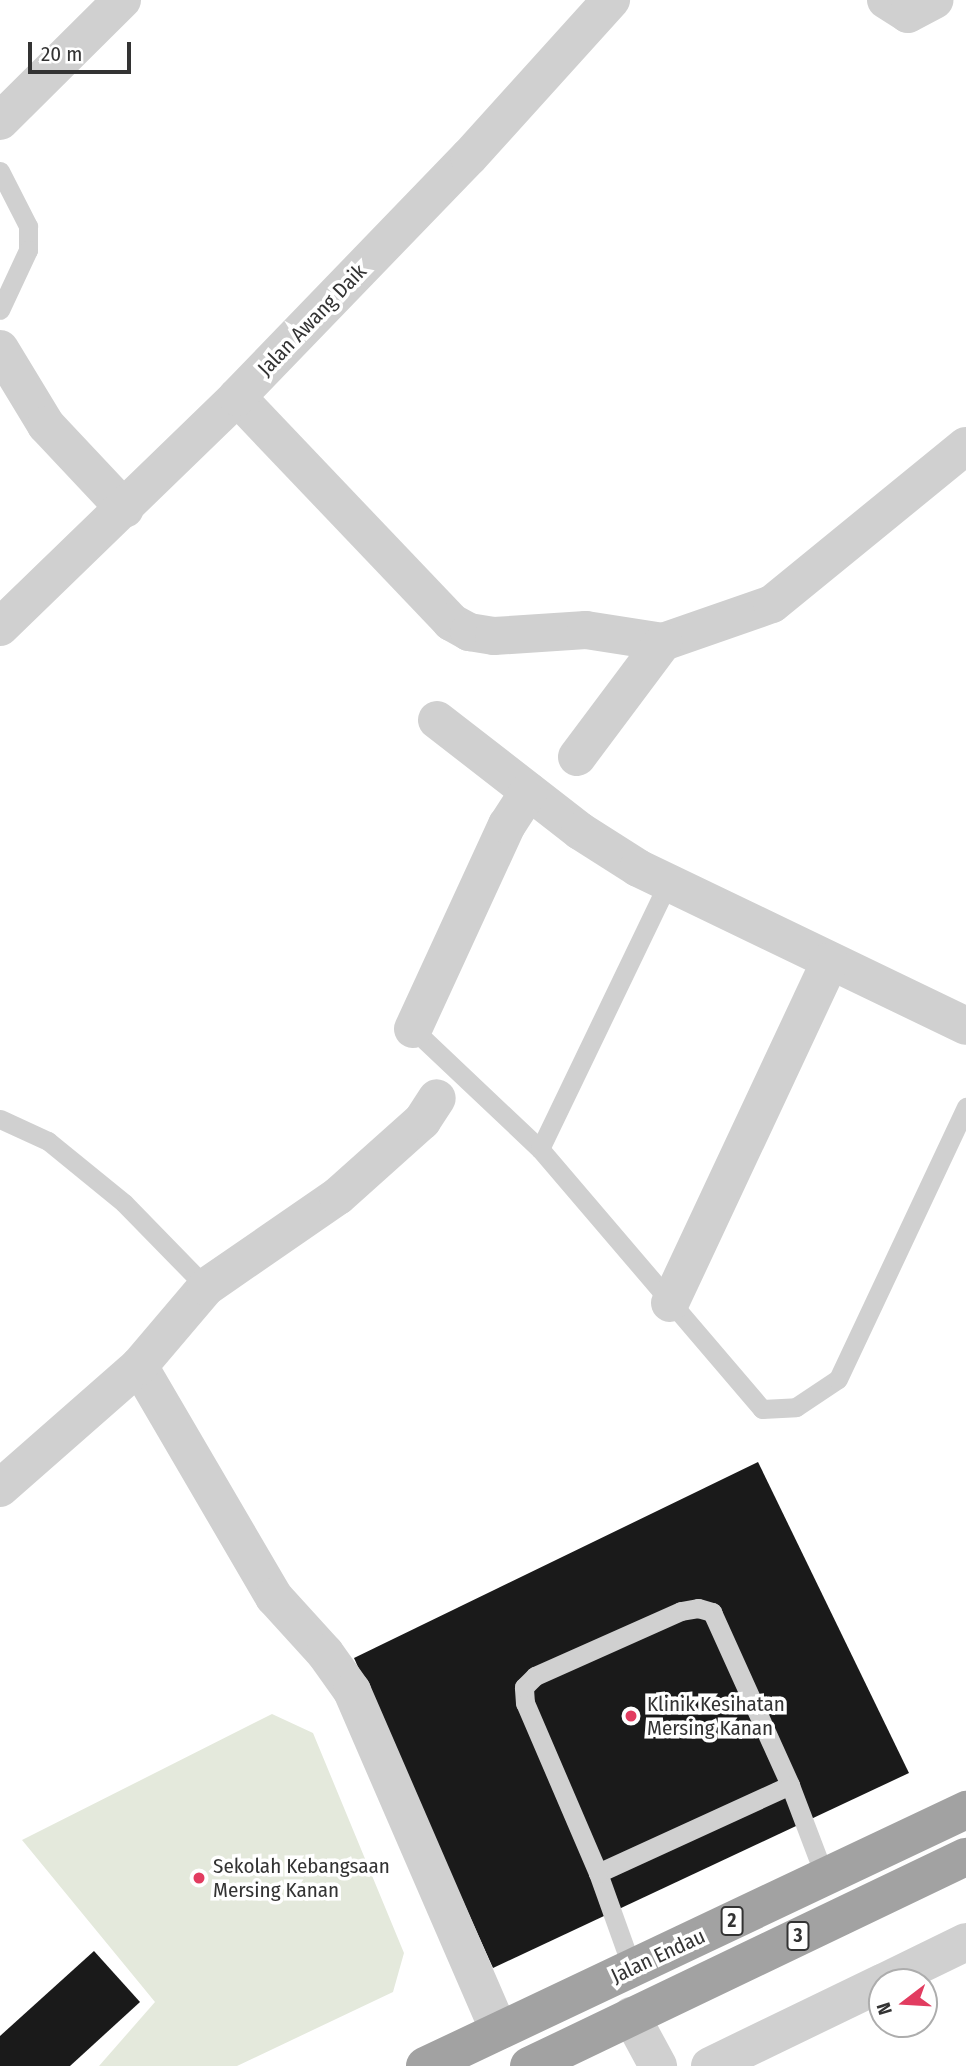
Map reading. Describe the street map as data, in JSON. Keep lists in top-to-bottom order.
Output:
{
  "streets": {
    "highway": ["2", "3", "Jalan Endau"],
    "street": ["Jalan Awang Daik"]
  },
  "places": ["Klinik Kesihatan Mersing Kanan", "Sekolah Kebangsaan Mersing Kanan"],
  "scale_bar": "20 m",
  "north": "left"
}
